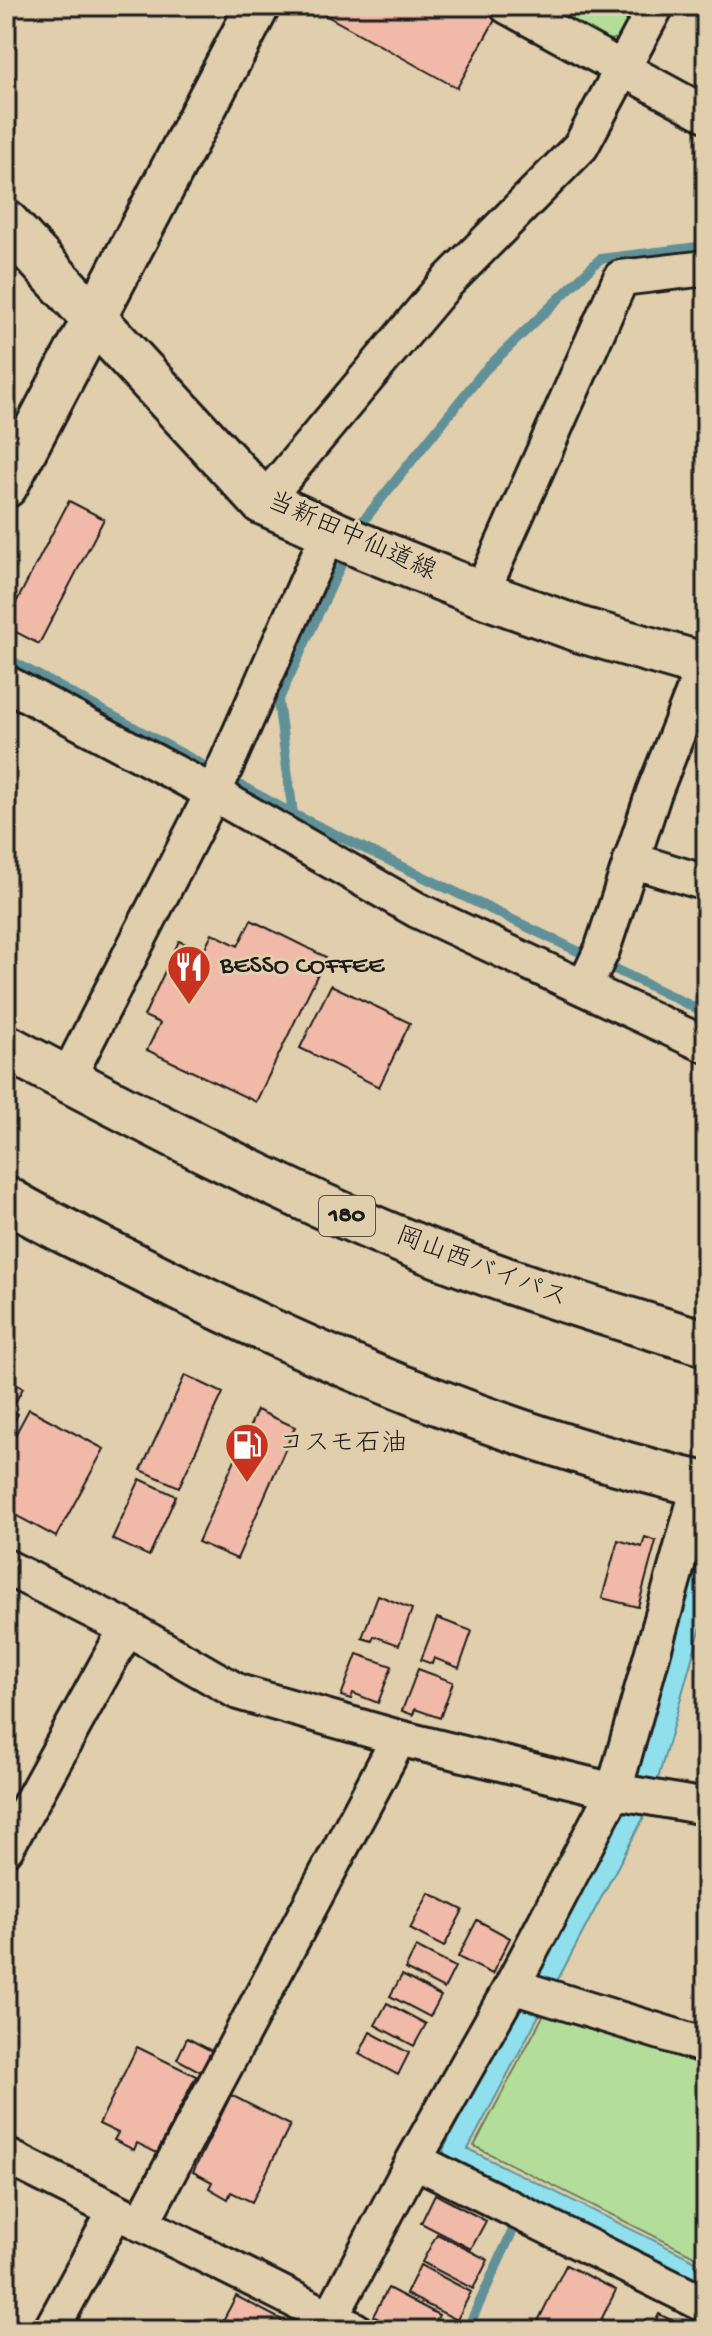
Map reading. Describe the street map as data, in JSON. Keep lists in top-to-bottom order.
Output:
{
  "streets": {
    "main road": ["当新田中仙道線", "180", "岡山西バイパス"]
  },
  "places": {
    "restaurant": ["BESSO COFFEE"],
    "fuel station": ["コスモ石油"]
  }
}
